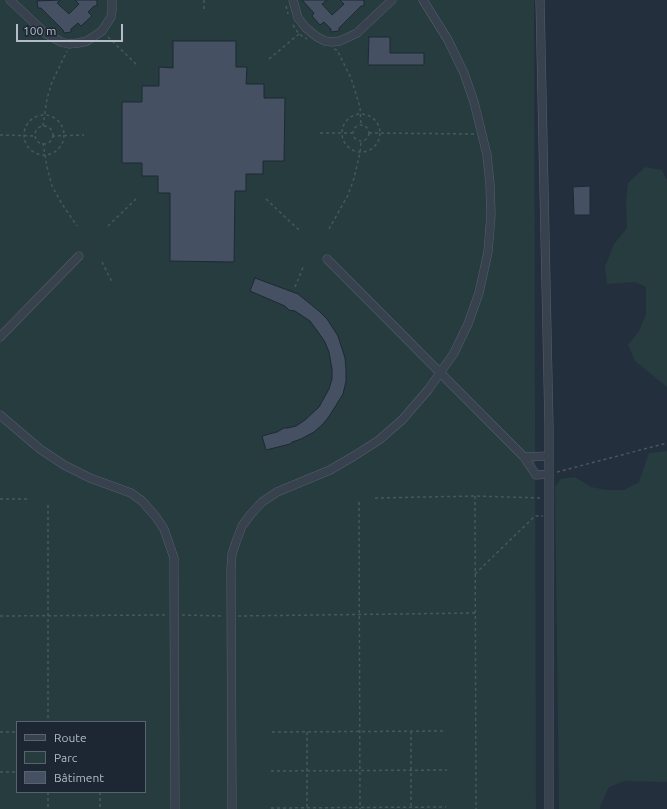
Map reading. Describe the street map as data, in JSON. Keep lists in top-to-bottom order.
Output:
{
  "legend": ["Route", "Parc", "Bâtiment"],
  "scale_bar": "100 m"
}
